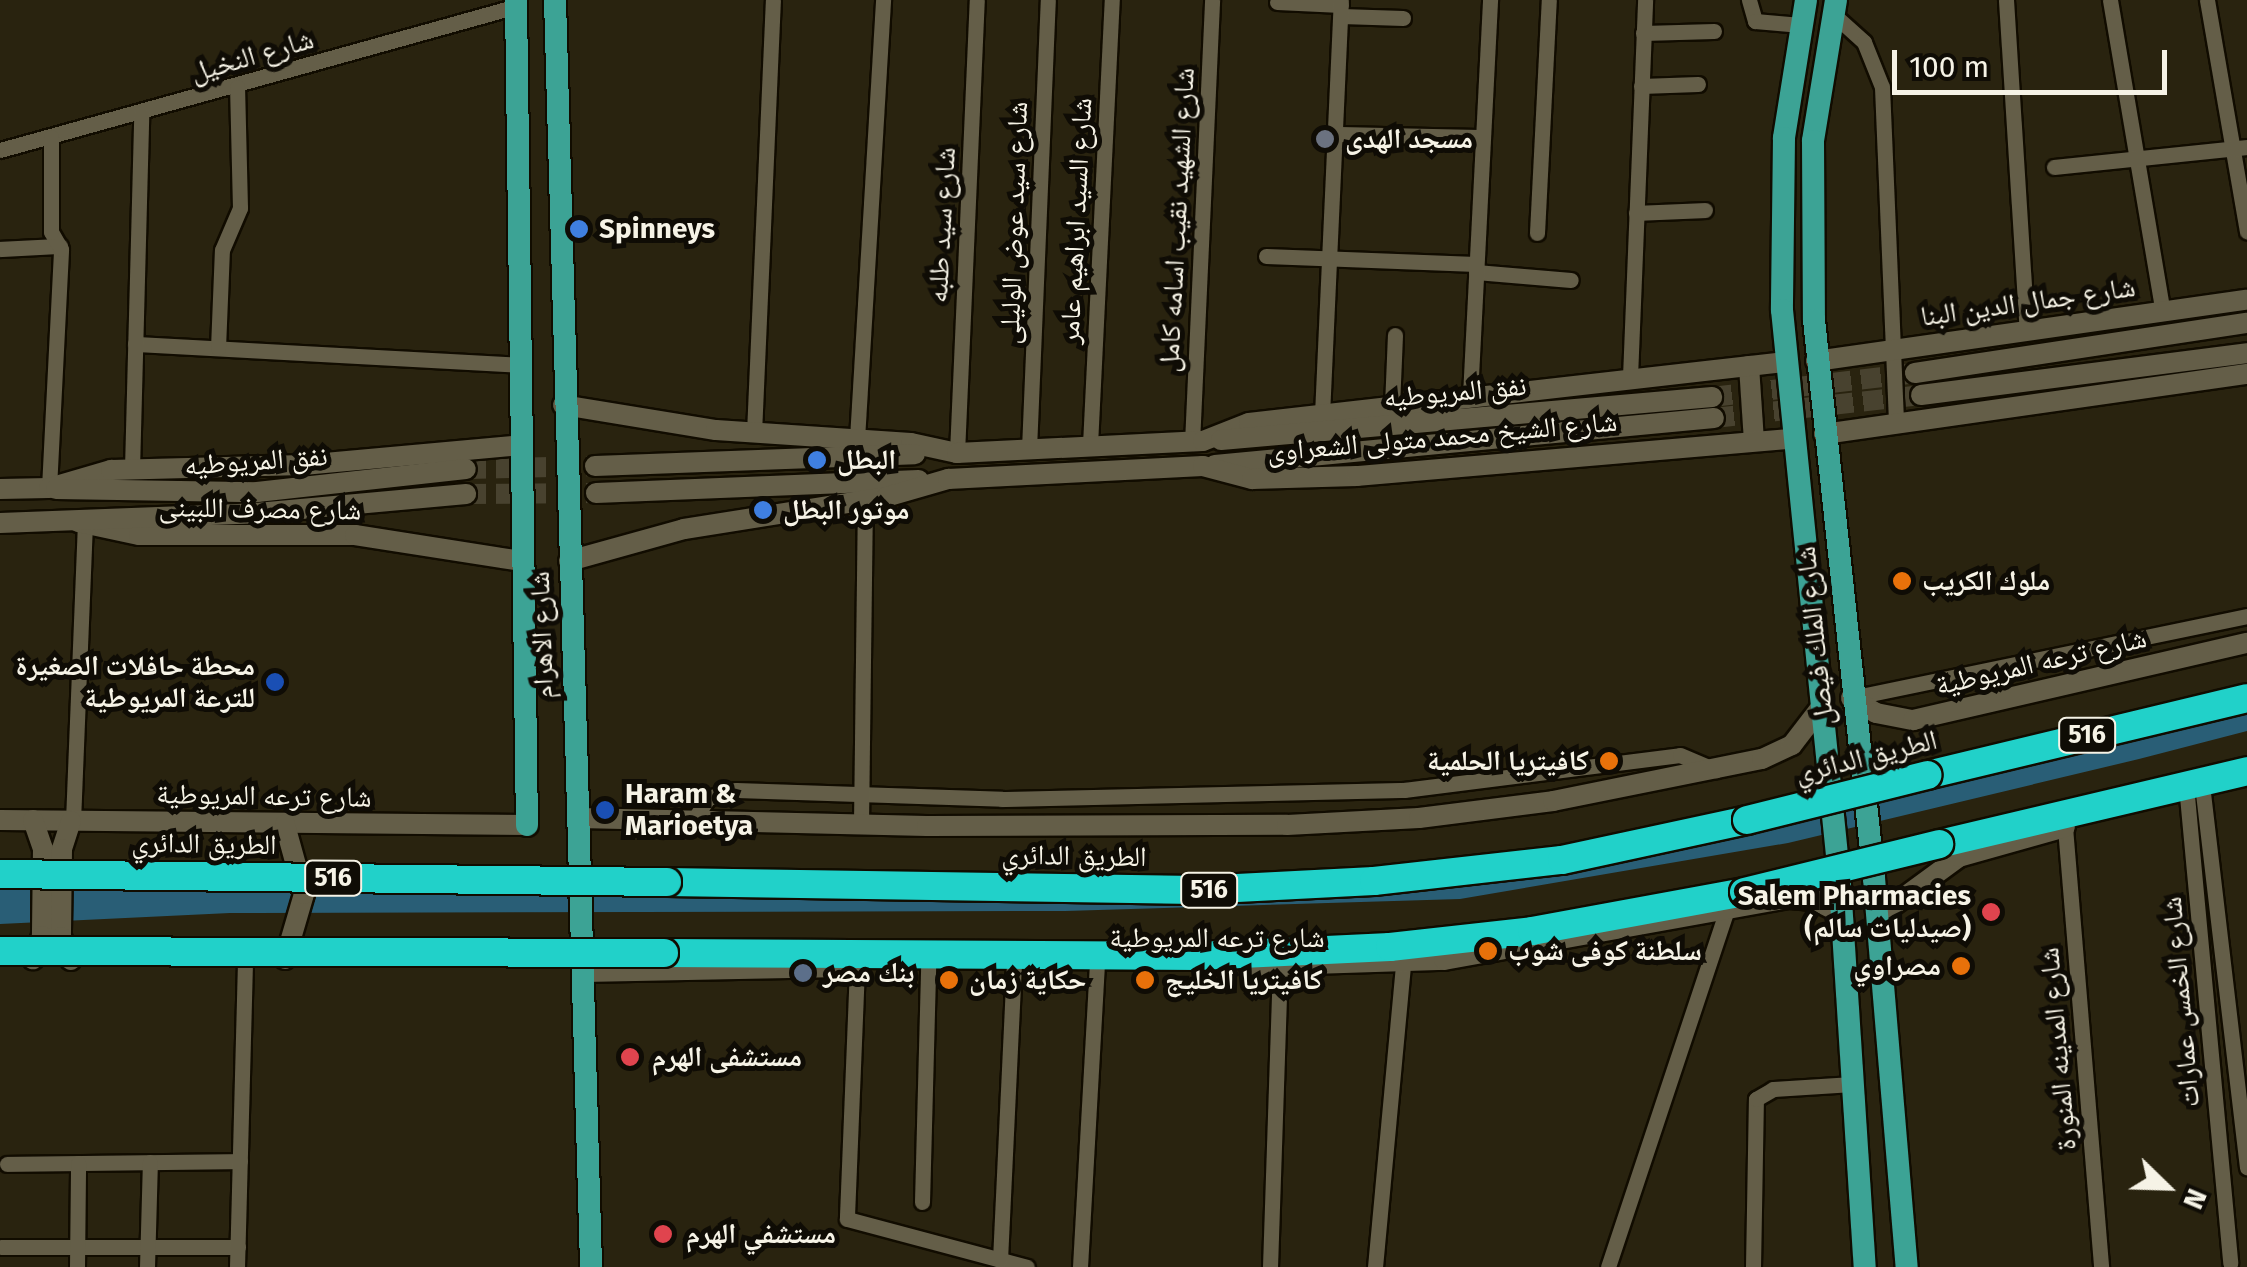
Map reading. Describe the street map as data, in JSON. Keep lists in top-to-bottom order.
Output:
{
  "streets": {
    "highway": ["516", "الطريق الدائري"],
    "main road": [
      "شارع جمال الدين البنا",
      "نفق المريوطيه",
      "شارع الشيخ محمد متولى الشعراوى",
      "شارع مصرف اللبينى",
      "شارع الاهرام",
      "شارع الملك فيصل",
      "شارع ترعه المريوطية"
    ],
    "street": [
      "شارع النخيل",
      "شارع الشهيد نقيب اسامه كامل",
      "شارع السيد ابراهيم عامر",
      "شارع سيد عوض الوليلى",
      "شارع سيد طلبه",
      "شارع الخمس عمارات",
      "شارع المدينه المنورة"
    ]
  },
  "crossings": [
    ["شارع النخيل", "شارع الاهرام"],
    ["شارع الشهيد نقيب اسامه كامل", "نفق المريوطيه"],
    ["شارع الشهيد نقيب اسامه كامل", "شارع الشيخ محمد متولى الشعراوى"],
    ["شارع السيد ابراهيم عامر", "شارع الشيخ محمد متولى الشعراوى"],
    ["شارع سيد عوض الوليلى", "شارع الشيخ محمد متولى الشعراوى"],
    ["شارع سيد طلبه", "شارع الشيخ محمد متولى الشعراوى"],
    ["شارع جمال الدين البنا", "شارع الملك فيصل"],
    ["نفق المريوطيه", "شارع الشيخ محمد متولى الشعراوى"],
    ["نفق المريوطيه", "شارع مصرف اللبينى"],
    ["شارع الشيخ محمد متولى الشعراوى", "شارع الاهرام"],
    ["شارع الشيخ محمد متولى الشعراوى", "شارع الملك فيصل"],
    ["شارع مصرف اللبينى", "شارع الاهرام"],
    ["شارع الاهرام", "شارع ترعه المريوطية"],
    ["شارع الملك فيصل", "شارع ترعه المريوطية"]
  ],
  "places": [
    "مسجد الهدى",
    "Spinneys",
    "البطل",
    "موتور البطل",
    "ملوك الكريب",
    "محطة حافلات الصغيرة للترعة المريوطية",
    "كافيتريا الحلمية",
    "Haram & Marioetya",
    "Salem Pharmacies (صيدليات سالم)",
    "سلطنة كوفى شوب",
    "مصراوي",
    "بنك مصر",
    "حكاية زمان",
    "كافيتريا الخليج",
    "مستشفى الهرم",
    "مستشفي الهرم"
  ],
  "scale_bar": "100 m",
  "north": "bottom right"
}
